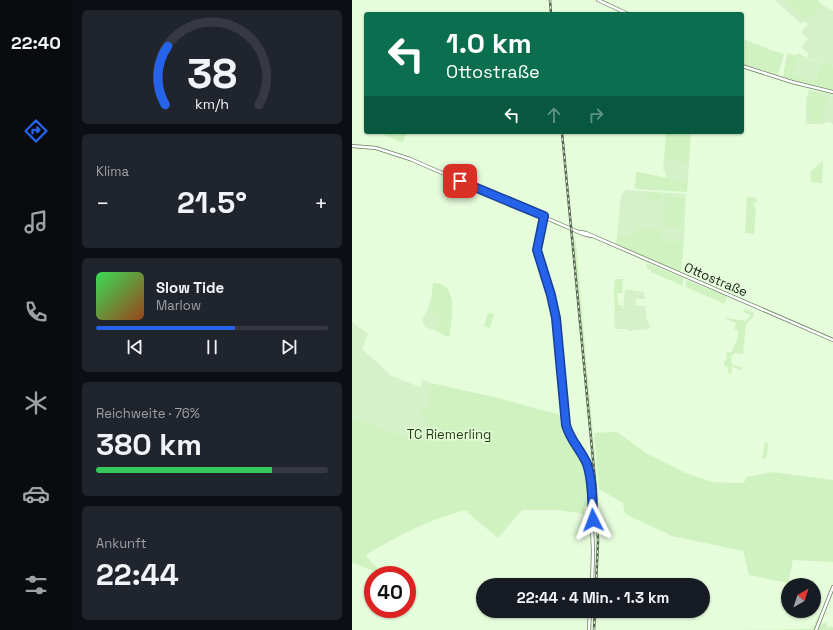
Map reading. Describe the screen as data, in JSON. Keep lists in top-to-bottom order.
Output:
{
  "streets": {
    "street": ["Ottostraße"]
  },
  "parks": ["TC Riemerling"],
  "north": "top right",
  "page": {
    "tabs": "22:40",
    "turn": ["1.0 km", "Ottostraße"],
    "tile": [
      "Klima",
      ["Reichweite · 76%", "380 km"],
      ["Ankunft", "22:44"]
    ],
    "heat": ["−", "21.5°", "+"],
    "song": ["Slow Tide", "Marlow"],
    "limit": "40",
    "trip": "22:44 · 4 Min. · 1.3 km",
    "gauge": ["38", "km/h"]
  }
}
